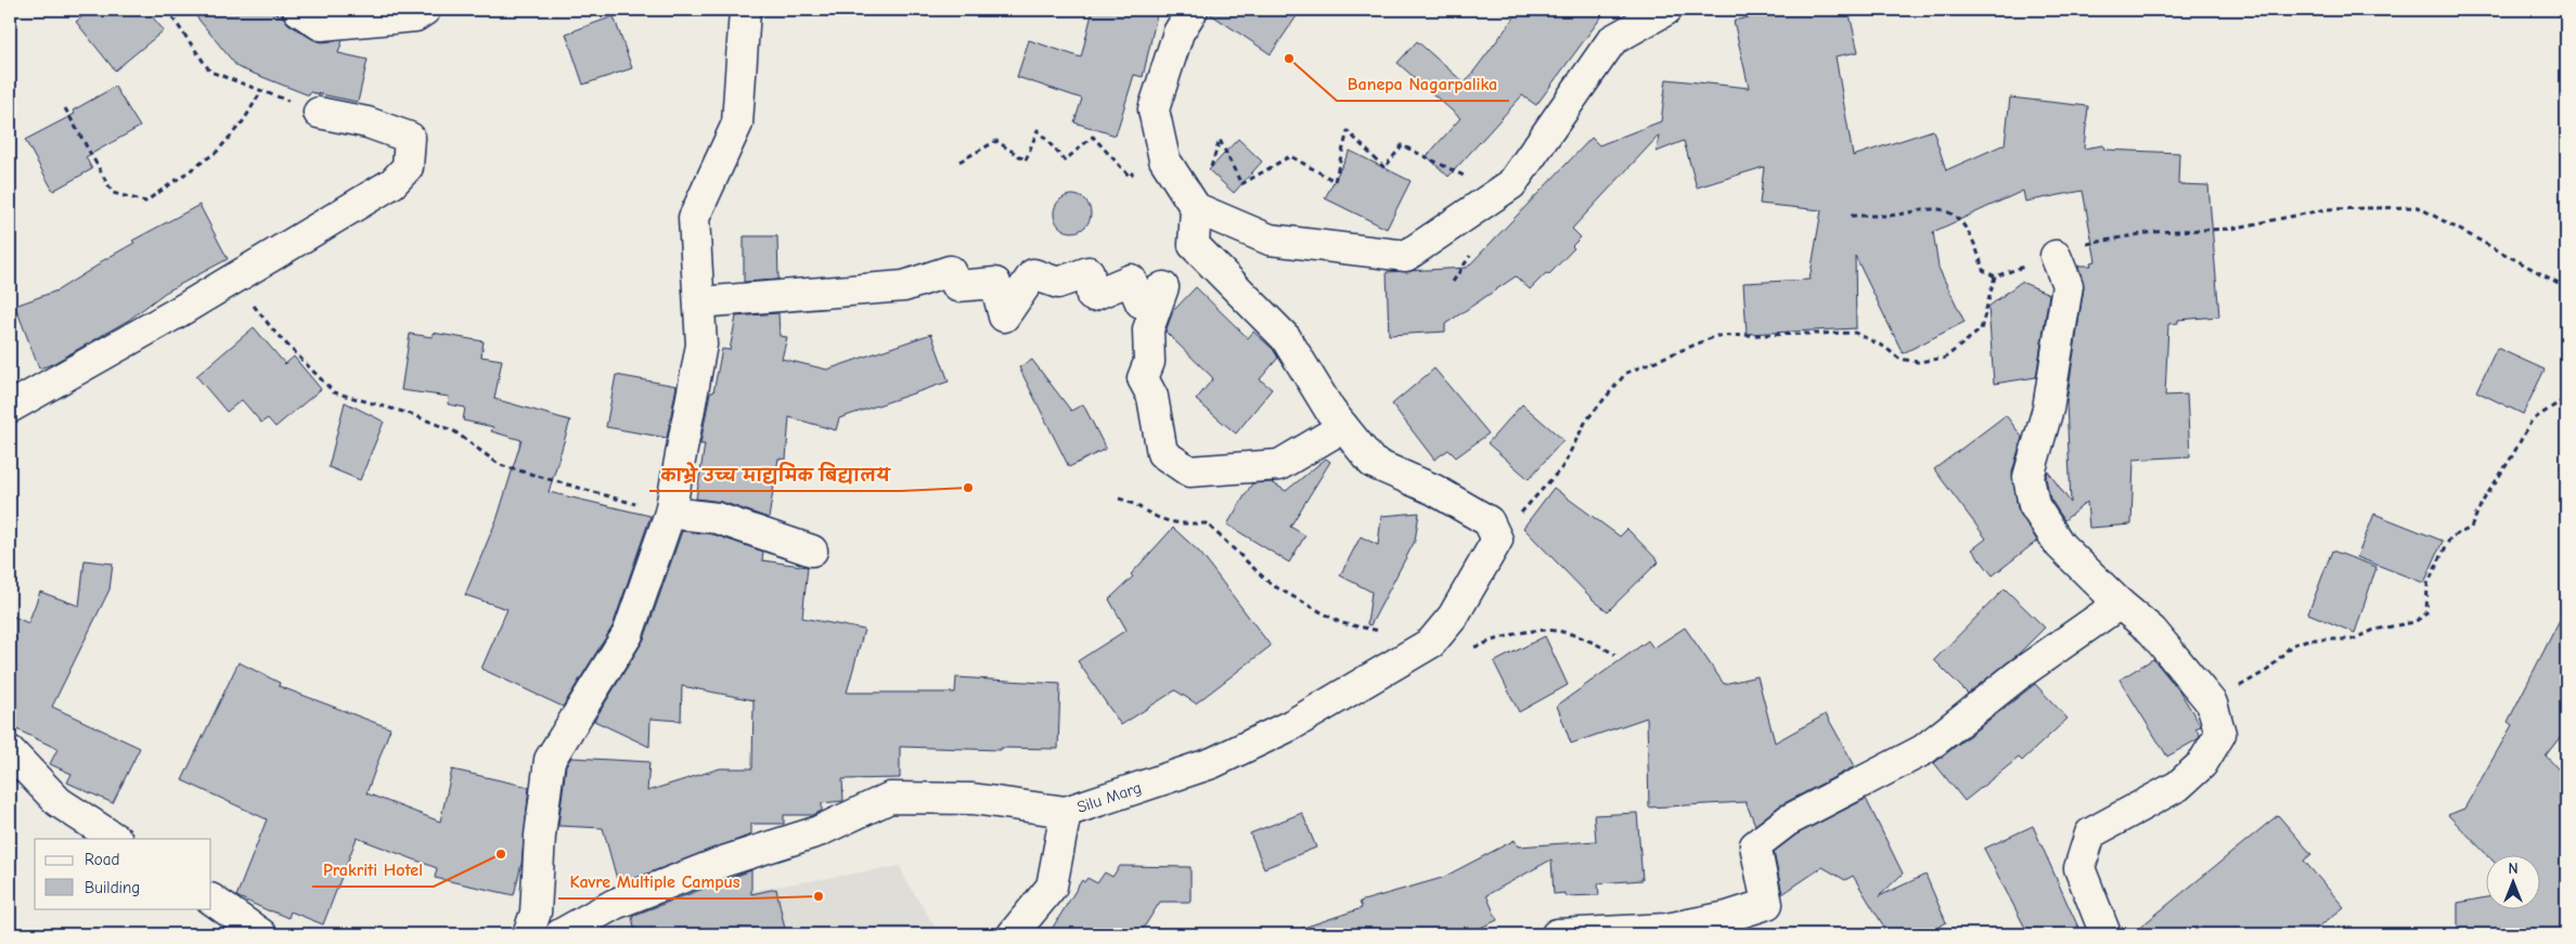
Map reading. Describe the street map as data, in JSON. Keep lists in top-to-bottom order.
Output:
{
  "streets": {
    "street": ["Silu Marg"]
  },
  "places": [
    "Banepa Nagarpalika",
    "काभ्रे उच्च माद्यमिक बिद्यालय",
    "Prakriti Hotel",
    "Kavre Multiple Campus"
  ],
  "legend": ["Road", "Building"],
  "north": "top"
}
